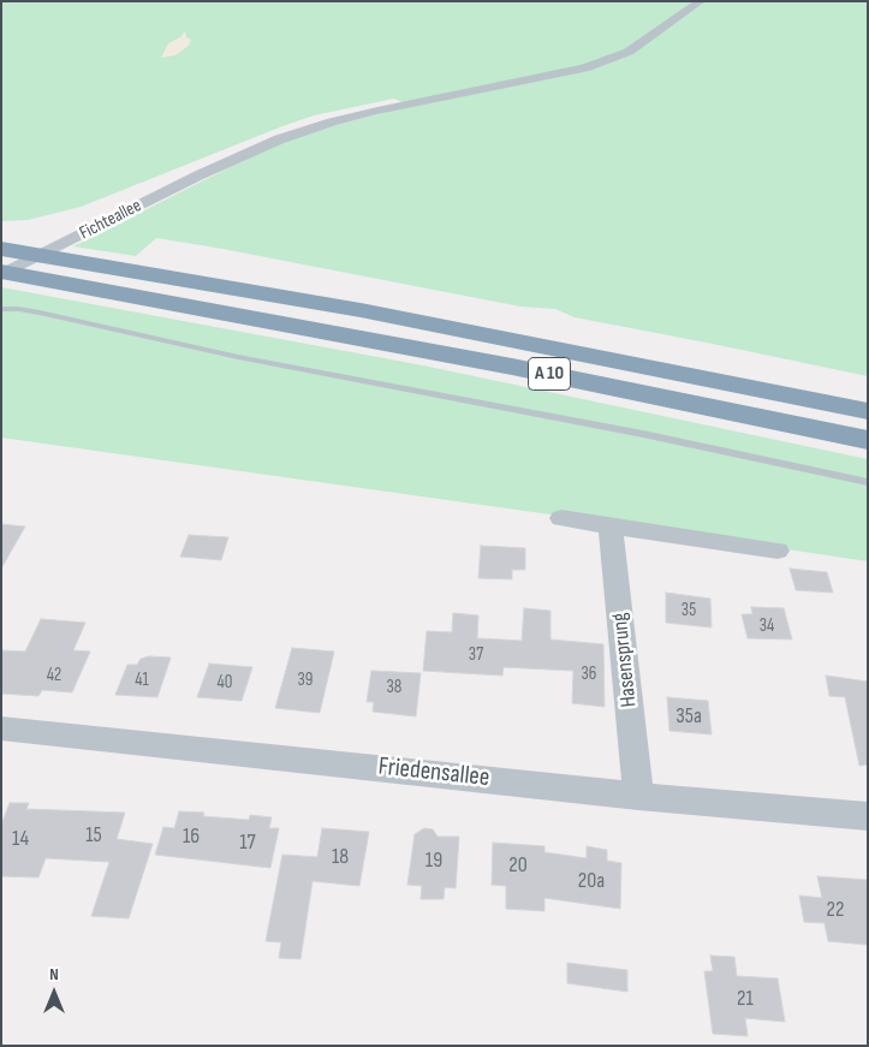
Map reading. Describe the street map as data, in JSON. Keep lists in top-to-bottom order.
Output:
{
  "streets": {
    "highway": ["A 10"],
    "street": ["Fichteallee", "Hasensprung", "Friedensallee"]
  },
  "crossings": [
    ["Fichteallee", "A 10"],
    ["Hasensprung", "Friedensallee"]
  ],
  "house_numbers": [
    "35",
    "34",
    "37",
    "36",
    "42",
    "41",
    "39",
    "40",
    "38",
    "35a",
    "15",
    "16",
    "14",
    "17",
    "18",
    "19",
    "20",
    "20a",
    "22",
    "21"
  ],
  "north": "top"
}
